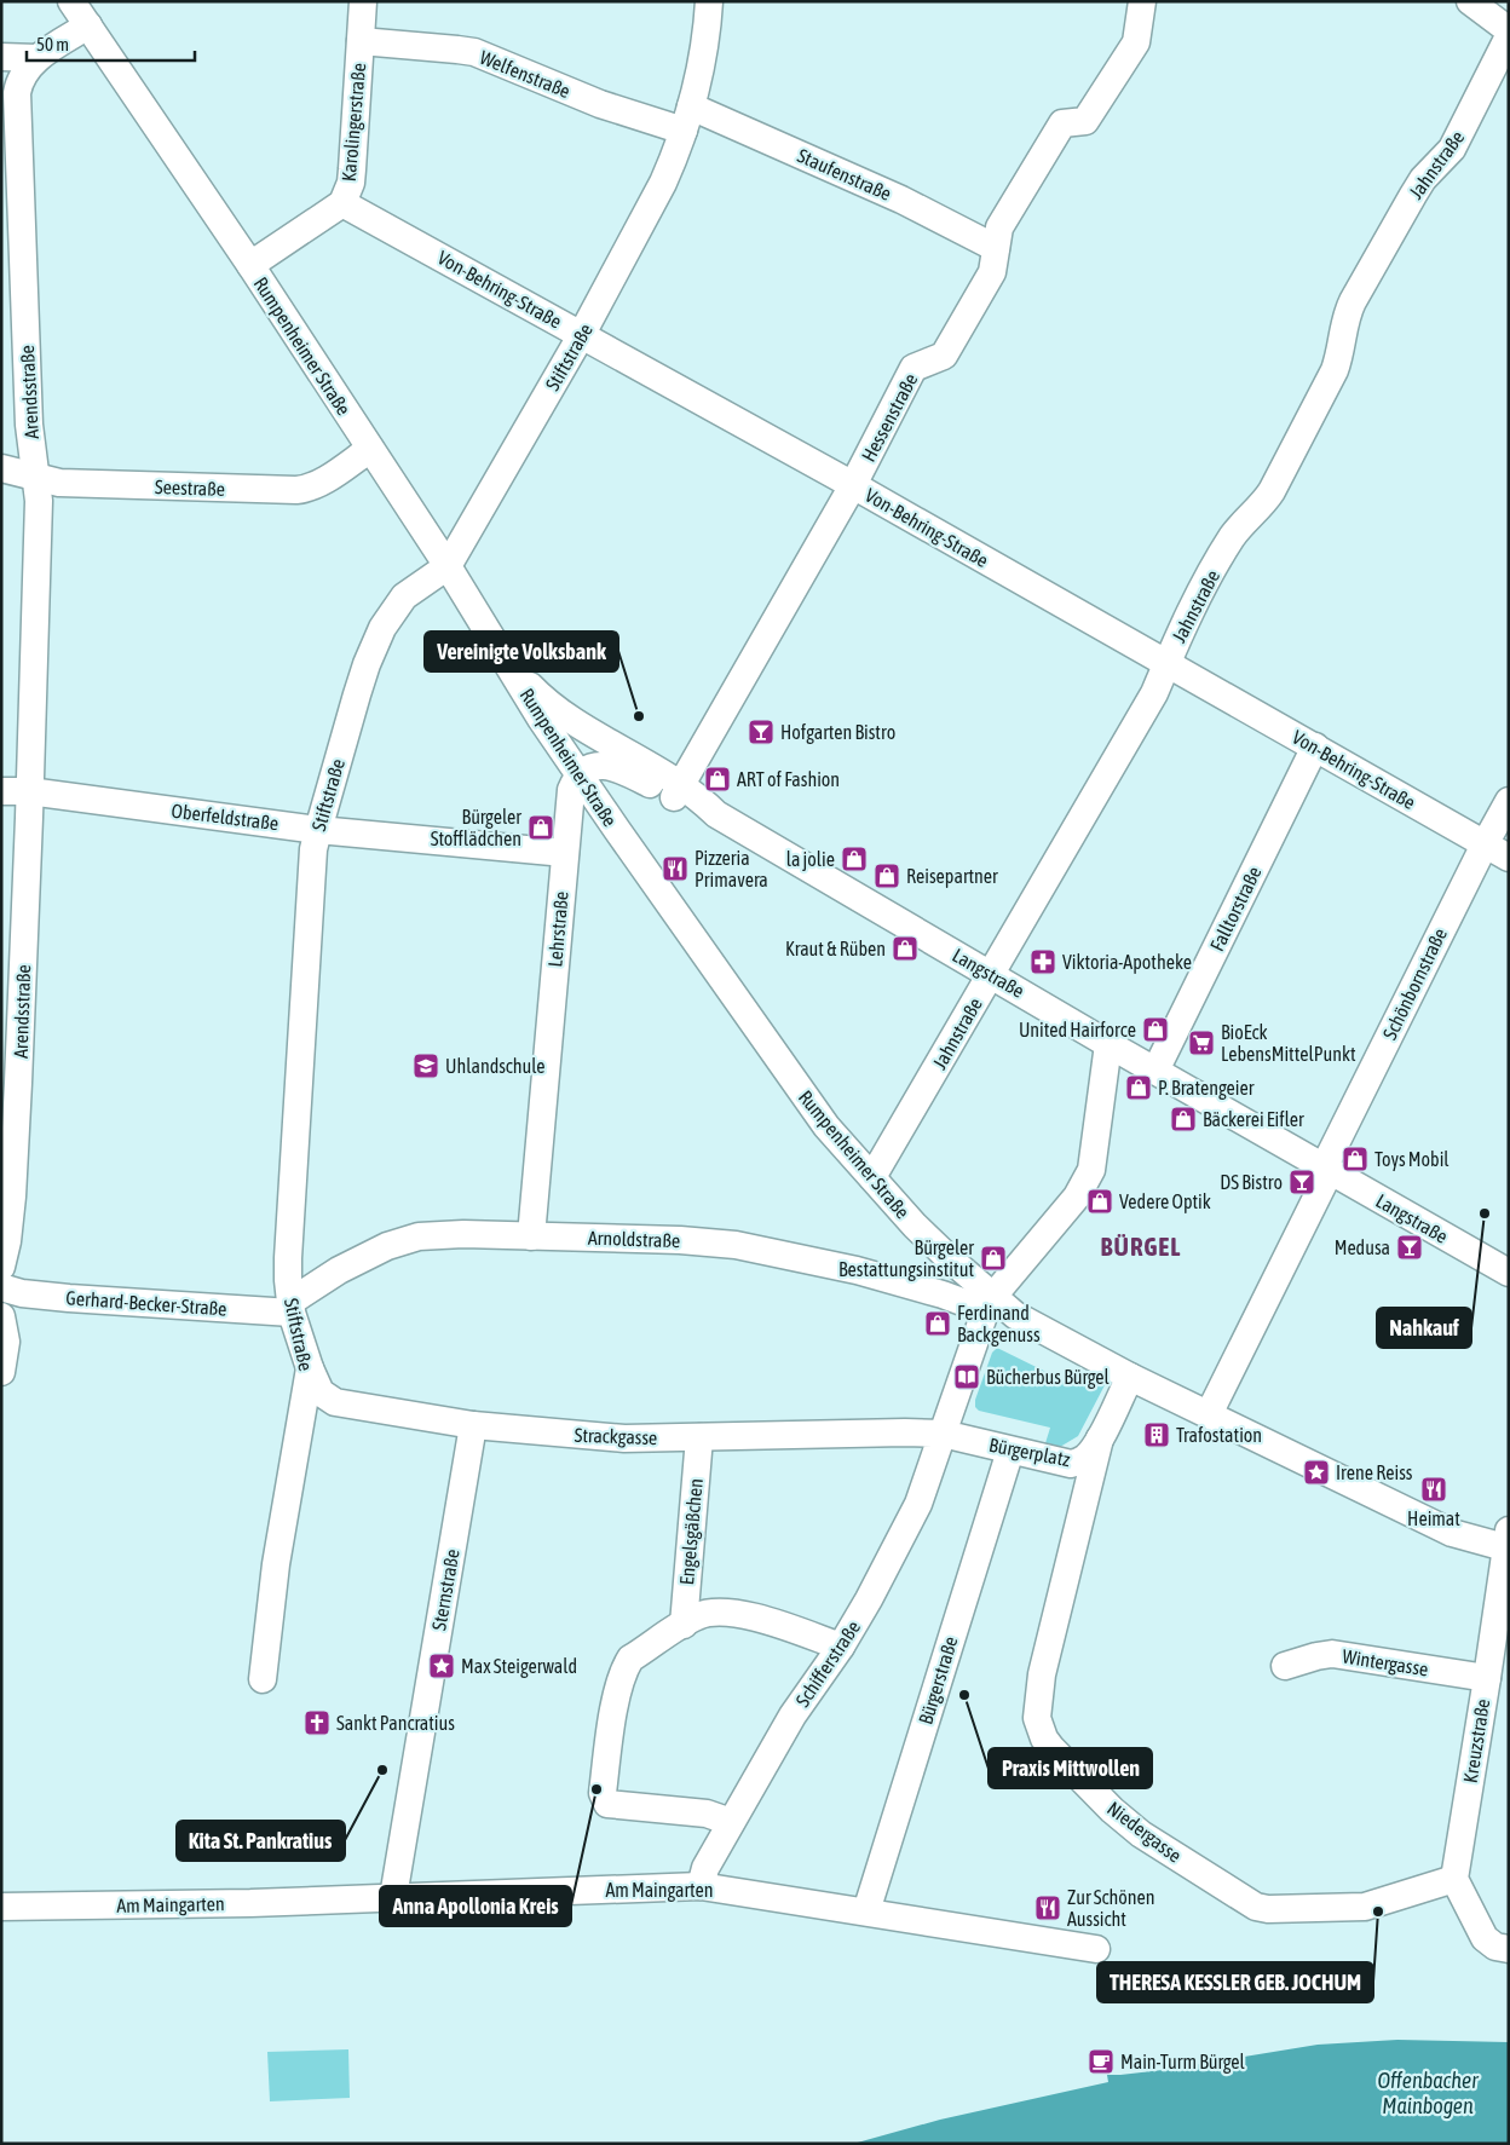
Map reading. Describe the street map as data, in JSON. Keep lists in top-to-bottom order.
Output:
{
  "streets": {
    "street": [
      "Welfenstraße",
      "Karolingerstraße",
      "Jahnstraße",
      "Staufenstraße",
      "Von-Behring-Straße",
      "Rumpenheimer Straße",
      "Stiftstraße",
      "Arendsstraße",
      "Hessenstraße",
      "Seestraße",
      "Oberfeldstraße",
      "Falltorstraße",
      "Lehrstraße",
      "Langstraße",
      "Schönbornstraße",
      "Arnoldstraße",
      "Gerhard-Becker-Straße",
      "Strackgasse",
      "Bürgerplatz",
      "Engelsgäßchen",
      "Sternstraße",
      "Wintergasse",
      "Schifferstraße",
      "Bürgerstraße",
      "Kreuzstraße",
      "Niedergasse",
      "Am Maingarten"
    ]
  },
  "crossings": [
    ["Welfenstraße", "Karolingerstraße"],
    ["Welfenstraße", "Staufenstraße"],
    ["Welfenstraße", "Stiftstraße"],
    ["Karolingerstraße", "Von-Behring-Straße"],
    ["Karolingerstraße", "Rumpenheimer Straße"],
    ["Jahnstraße", "Von-Behring-Straße"],
    ["Jahnstraße", "Rumpenheimer Straße"],
    ["Jahnstraße", "Langstraße"],
    ["Staufenstraße", "Stiftstraße"],
    ["Staufenstraße", "Hessenstraße"],
    ["Von-Behring-Straße", "Stiftstraße"],
    ["Von-Behring-Straße", "Hessenstraße"],
    ["Von-Behring-Straße", "Falltorstraße"],
    ["Von-Behring-Straße", "Schönbornstraße"],
    ["Rumpenheimer Straße", "Stiftstraße"],
    ["Rumpenheimer Straße", "Arendsstraße"],
    ["Rumpenheimer Straße", "Seestraße"],
    ["Rumpenheimer Straße", "Lehrstraße"],
    ["Rumpenheimer Straße", "Langstraße"],
    ["Rumpenheimer Straße", "Arnoldstraße"],
    ["Stiftstraße", "Oberfeldstraße"],
    ["Stiftstraße", "Arnoldstraße"],
    ["Stiftstraße", "Gerhard-Becker-Straße"],
    ["Stiftstraße", "Strackgasse"],
    ["Arendsstraße", "Seestraße"],
    ["Arendsstraße", "Oberfeldstraße"],
    ["Hessenstraße", "Langstraße"],
    ["Oberfeldstraße", "Lehrstraße"],
    ["Falltorstraße", "Langstraße"],
    ["Lehrstraße", "Arnoldstraße"],
    ["Langstraße", "Schönbornstraße"],
    ["Arnoldstraße", "Gerhard-Becker-Straße"],
    ["Strackgasse", "Bürgerplatz"],
    ["Strackgasse", "Engelsgäßchen"],
    ["Strackgasse", "Sternstraße"],
    ["Strackgasse", "Schifferstraße"],
    ["Bürgerplatz", "Schifferstraße"],
    ["Bürgerplatz", "Bürgerstraße"],
    ["Bürgerplatz", "Niedergasse"],
    ["Engelsgäßchen", "Schifferstraße"],
    ["Sternstraße", "Am Maingarten"],
    ["Wintergasse", "Kreuzstraße"],
    ["Schifferstraße", "Am Maingarten"],
    ["Bürgerstraße", "Am Maingarten"],
    ["Kreuzstraße", "Niedergasse"]
  ],
  "districts": ["BÜRGEL"],
  "water": ["Offenbacher Mainbogen"],
  "places": {
    "other": [
      "Vereinigte Volksbank",
      "Nahkauf",
      "Praxis Mittwollen",
      "Kita St. Pankratius",
      "Anna Apollonia Kreis",
      "THERESA KESSLER GEB. JOCHUM"
    ],
    "bar": ["Hofgarten Bistro", "DS Bistro", "Medusa"],
    "shop": [
      "ART of Fashion",
      "Bürgeler Stofflädchen",
      "la jolie",
      "Reisepartner",
      "Kraut & Rüben",
      "United Hairforce",
      "P. Bratengeier",
      "Bäckerei Eifler",
      "Toys Mobil",
      "Vedere Optik",
      "Bürgeler Bestattungsinstitut",
      "Ferdinand Backgenuss"
    ],
    "restaurant": ["Pizzeria Primavera", "Heimat", "Zur Schönen Aussicht"],
    "pharmacy": ["Viktoria-Apotheke"],
    "supermarket": ["BioEck LebensMittelPunkt"],
    "school or university": ["Uhlandschule"],
    "library": ["Bücherbus Bürgel"],
    "building": ["Trafostation"],
    "place": ["Irene Reiss", "Max Steigerwald"],
    "church": ["Sankt Pancratius"],
    "cafe": ["Main-Turm Bürgel"]
  },
  "scale_bar": "50 m"
}
